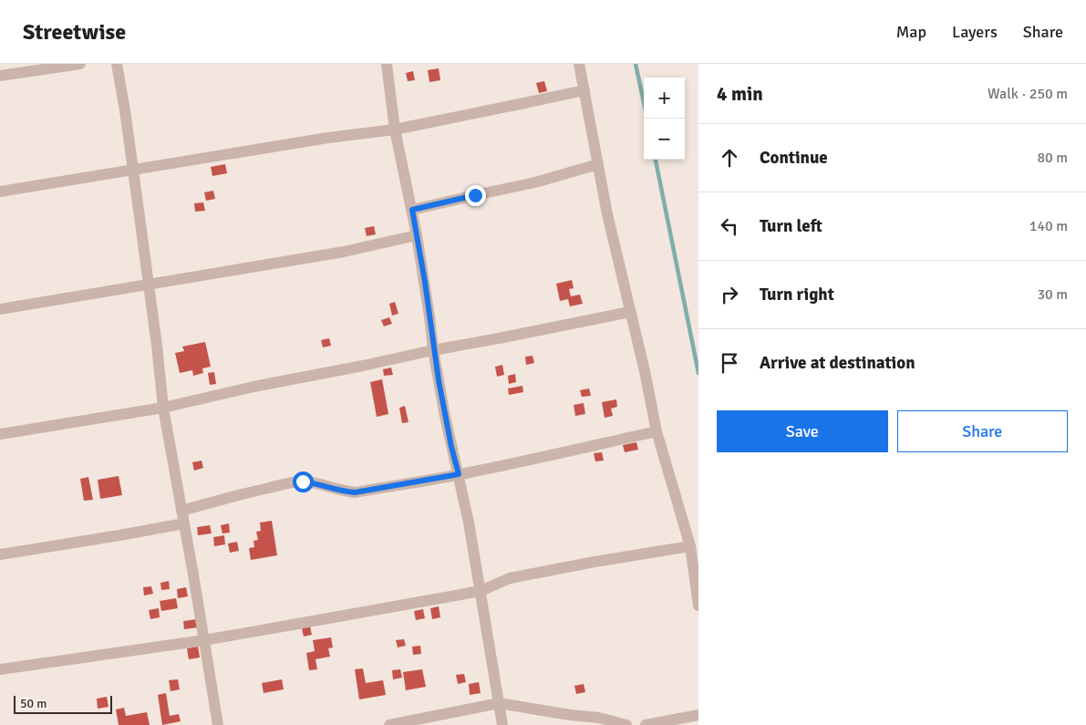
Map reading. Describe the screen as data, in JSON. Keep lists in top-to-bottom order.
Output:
{
  "scale_bar": "50 m",
  "page": {
    "header": "Streetwise",
    "nav": ["Map", "Layers", "Share"],
    "heading": ["4 min", "Walk · 250 m"],
    "map_buttons": ["+", "−"],
    "list": [
      ["Continue", "80 m"],
      ["Turn left", "140 m"],
      ["Turn right", "30 m"],
      "Arrive at destination"
    ],
    "buttons": ["Save", "Share"],
    "scale": "50 m"
  }
}
